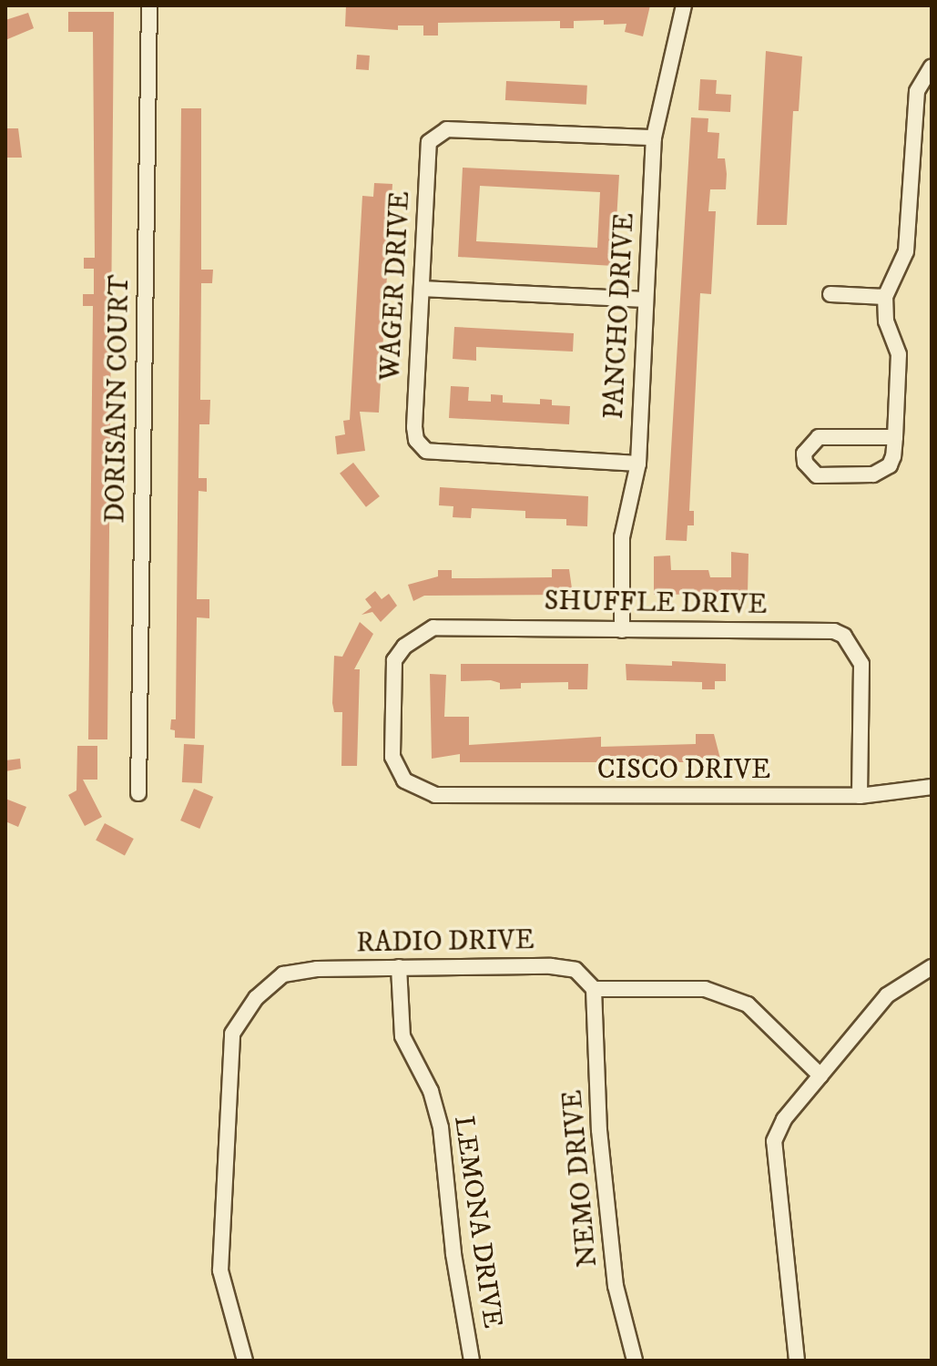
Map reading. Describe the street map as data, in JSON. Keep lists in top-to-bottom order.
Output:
{
  "streets": {
    "street": [
      "WAGER DRIVE",
      "PANCHO DRIVE",
      "DORISANN COURT",
      "SHUFFLE DRIVE",
      "CISCO DRIVE",
      "RADIO DRIVE",
      "NEMO DRIVE",
      "LEMONA DRIVE"
    ]
  },
  "crossings": [
    ["WAGER DRIVE", "PANCHO DRIVE"],
    ["PANCHO DRIVE", "SHUFFLE DRIVE"],
    ["SHUFFLE DRIVE", "CISCO DRIVE"],
    ["RADIO DRIVE", "NEMO DRIVE"],
    ["RADIO DRIVE", "LEMONA DRIVE"]
  ]
}
